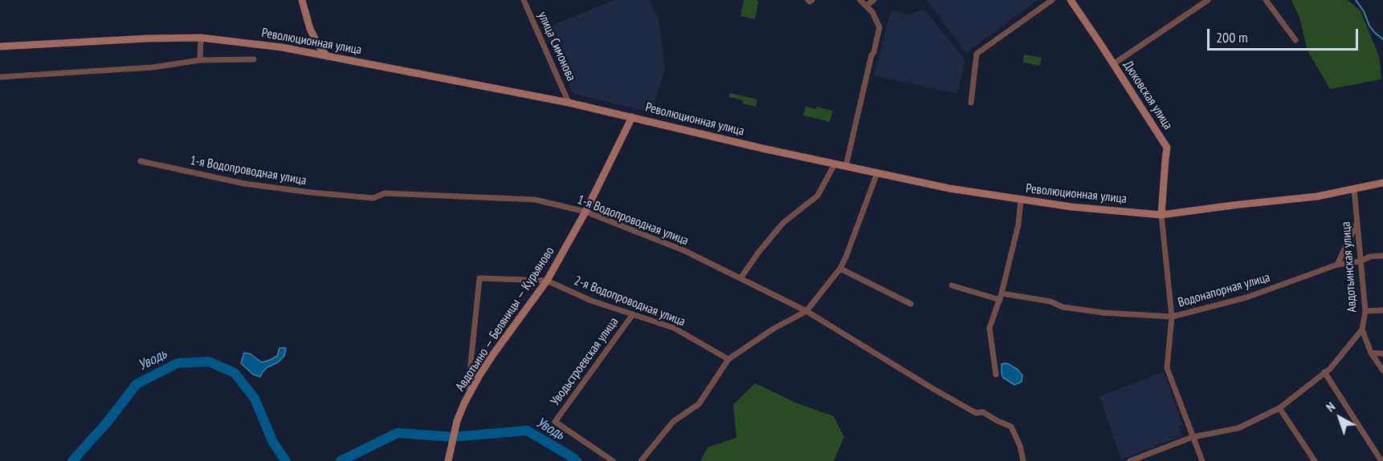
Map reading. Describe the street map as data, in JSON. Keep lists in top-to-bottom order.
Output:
{
  "streets": {
    "main road": ["Революционная улица", "Дюковская улица", "Авдотьино — Беляницы — Курьяново"],
    "street": [
      "улица Симонова",
      "1-я Водопроводная улица",
      "Авдотьинская улица",
      "Водонапорная улица",
      "2-я Водопроводная улица",
      "Уводьстроевская улица"
    ]
  },
  "crossings": [
    ["Революционная улица", "улица Симонова"],
    ["Революционная улица", "Дюковская улица"],
    ["Революционная улица", "Авдотьинская улица"],
    ["Революционная улица", "Авдотьино — Беляницы — Курьяново"],
    ["1-я Водопроводная улица", "Авдотьино — Беляницы — Курьяново"],
    ["Авдотьинская улица", "Водонапорная улица"],
    ["2-я Водопроводная улица", "Авдотьино — Беляницы — Курьяново"],
    ["2-я Водопроводная улица", "Уводьстроевская улица"]
  ],
  "water": ["Уводь"],
  "scale_bar": "200 m",
  "north": "top left"
}
